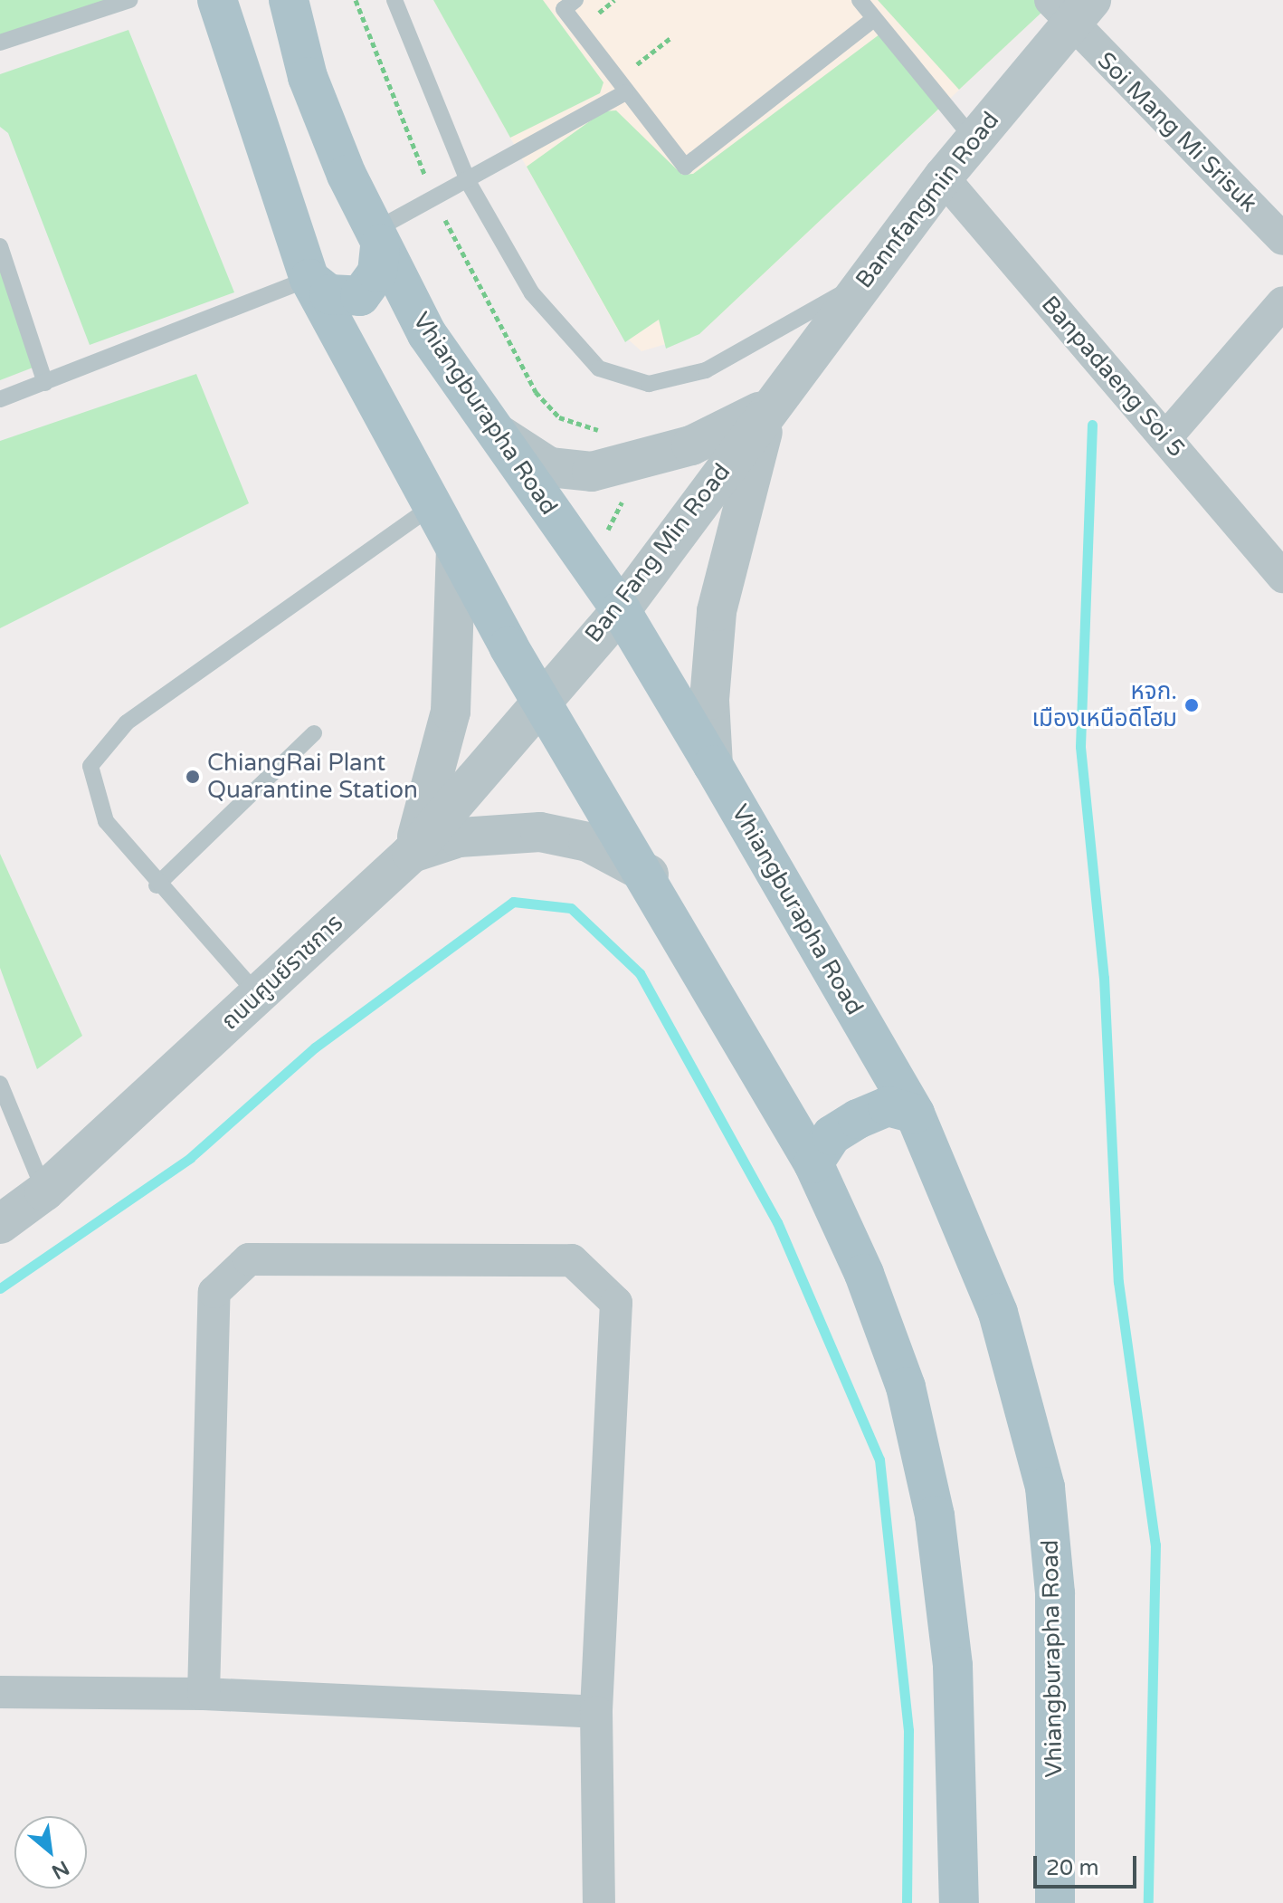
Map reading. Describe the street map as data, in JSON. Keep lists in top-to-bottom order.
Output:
{
  "streets": {
    "main road": ["Vhiangburapha Road"],
    "street": [
      "Soi Mang Mi Srisuk",
      "Bannfangmin Road",
      "Banpadaeng Soi 5",
      "Ban Fang Min Road",
      "ถนนศูนย์ราชการ"
    ]
  },
  "crossings": [
    ["Soi Mang Mi Srisuk", "Bannfangmin Road"],
    ["Bannfangmin Road", "Banpadaeng Soi 5"],
    ["Bannfangmin Road", "Ban Fang Min Road"],
    ["Vhiangburapha Road", "Ban Fang Min Road"],
    ["Ban Fang Min Road", "ถนนศูนย์ราชการ"]
  ],
  "places": ["หจก. เมืองเหนือดีโฮม", "ChiangRai Plant Quarantine Station"],
  "scale_bar": "20 m",
  "north": "bottom right"
}
